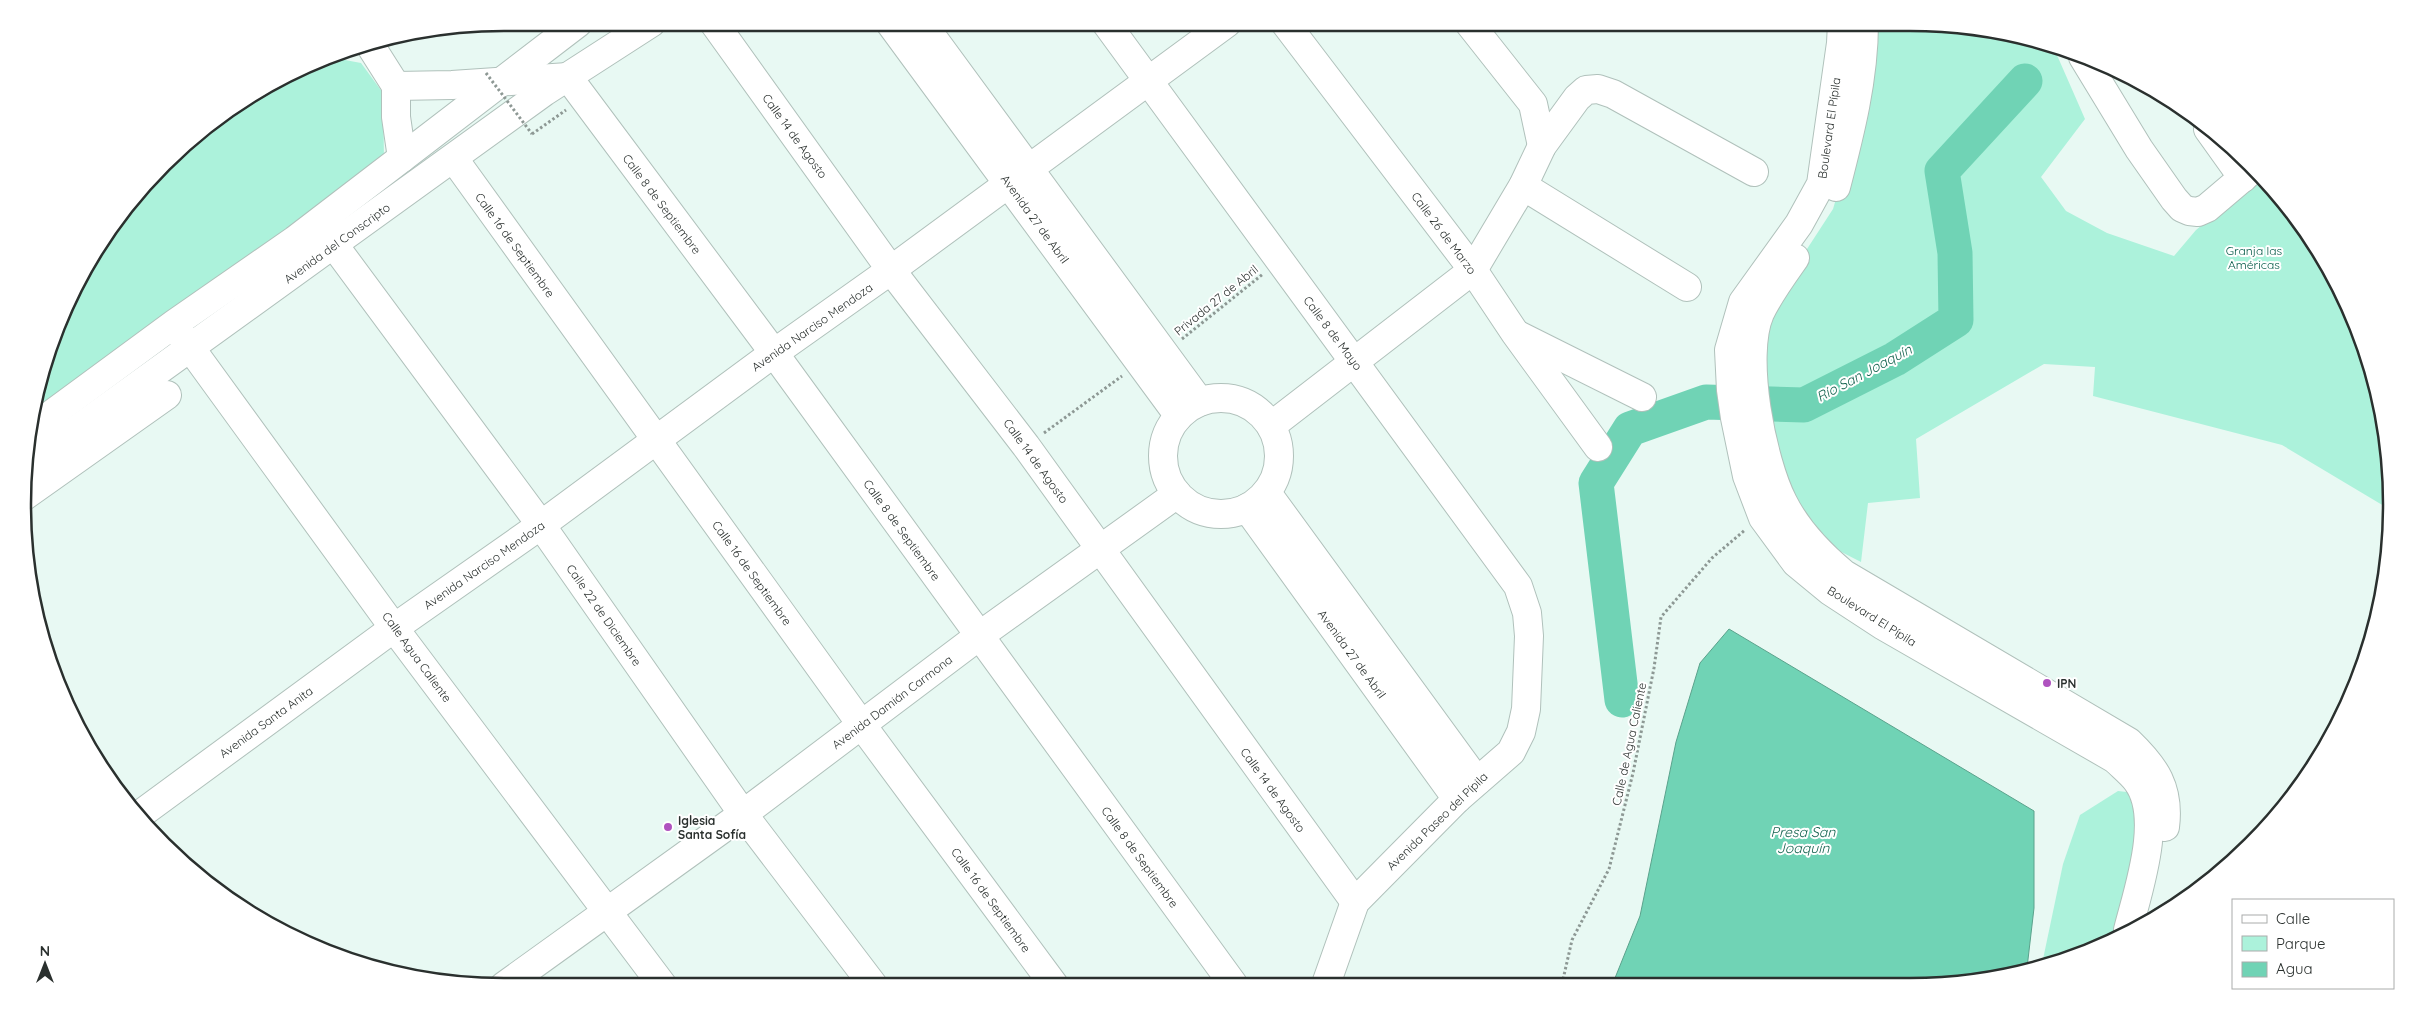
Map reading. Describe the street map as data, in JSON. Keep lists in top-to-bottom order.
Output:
{
  "streets": {
    "street": [
      "Boulevard El Pípila",
      "Calle 14 de Agosto",
      "Calle 8 de Septiembre",
      "Avenida 27 de Abril",
      "Calle 26 de Marzo",
      "Avenida del Conscripto",
      "Calle 16 de Septiembre",
      "Avenida Narciso Mendoza",
      "Calle 8 de Mayo",
      "Calle 22 de Diciembre",
      "Calle Agua Caliente",
      "Avenida Damián Carmona",
      "Avenida Santa Anita",
      "Avenida Paseo del Pípila"
    ],
    "path": ["Privada 27 de Abril", "Calle de Agua Caliente"]
  },
  "crossings": [
    ["Calle 14 de Agosto", "Privada 27 de Abril"],
    ["Calle 14 de Agosto", "Avenida Narciso Mendoza"],
    ["Calle 14 de Agosto", "Avenida Damián Carmona"],
    ["Calle 14 de Agosto", "Avenida Paseo del Pípila"],
    ["Calle 8 de Septiembre", "Avenida del Conscripto"],
    ["Calle 8 de Septiembre", "Avenida Narciso Mendoza"],
    ["Calle 8 de Septiembre", "Avenida Damián Carmona"],
    ["Avenida 27 de Abril", "Privada 27 de Abril"],
    ["Avenida 27 de Abril", "Avenida Narciso Mendoza"],
    ["Avenida 27 de Abril", "Avenida Damián Carmona"],
    ["Avenida 27 de Abril", "Avenida Paseo del Pípila"],
    ["Avenida del Conscripto", "Calle 16 de Septiembre"],
    ["Avenida del Conscripto", "Calle 22 de Diciembre"],
    ["Avenida del Conscripto", "Calle Agua Caliente"],
    ["Calle 16 de Septiembre", "Avenida Narciso Mendoza"],
    ["Calle 16 de Septiembre", "Avenida Damián Carmona"],
    ["Privada 27 de Abril", "Calle 8 de Mayo"],
    ["Avenida Narciso Mendoza", "Calle 8 de Mayo"],
    ["Avenida Narciso Mendoza", "Calle 22 de Diciembre"],
    ["Avenida Narciso Mendoza", "Calle Agua Caliente"],
    ["Avenida Narciso Mendoza", "Avenida Santa Anita"],
    ["Calle 8 de Mayo", "Avenida Paseo del Pípila"],
    ["Calle 22 de Diciembre", "Avenida Damián Carmona"],
    ["Calle Agua Caliente", "Avenida Damián Carmona"],
    ["Calle Agua Caliente", "Avenida Santa Anita"]
  ],
  "water": ["Río San Joaquín", "Presa San Joaquín"],
  "parks": ["Granja las Américas"],
  "places": ["IPN", "Iglesia Santa Sofía"],
  "legend": ["Calle", "Parque", "Agua"],
  "north": "top"
}
